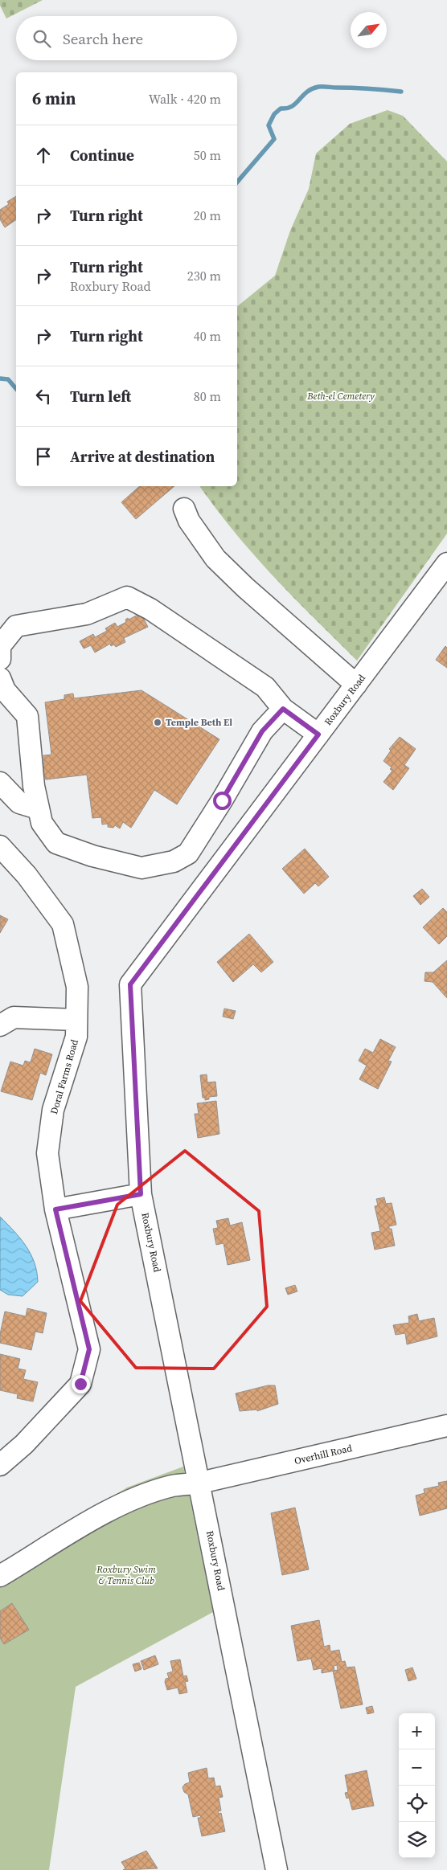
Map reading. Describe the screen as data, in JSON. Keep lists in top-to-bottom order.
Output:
{
  "streets": {
    "street": ["Roxbury Road", "Doral Farms Road", "Overhill Road"]
  },
  "crossings": [
    ["Roxbury Road", "Overhill Road"]
  ],
  "parks": ["Beth-el Cemetery", "Roxbury Swim & Tennis Club"],
  "places": ["Temple Beth El"],
  "north": "top right",
  "page": {
    "search": "Search here",
    "heading": ["6 min", "Walk · 420 m"],
    "list": [
      ["Continue", "50 m"],
      ["Turn right", "20 m"],
      ["Turn right", "Roxbury Road", "230 m"],
      ["Turn right", "40 m"],
      ["Turn left", "80 m"],
      "Arrive at destination"
    ],
    "map_buttons": ["+", "−"]
  }
}
